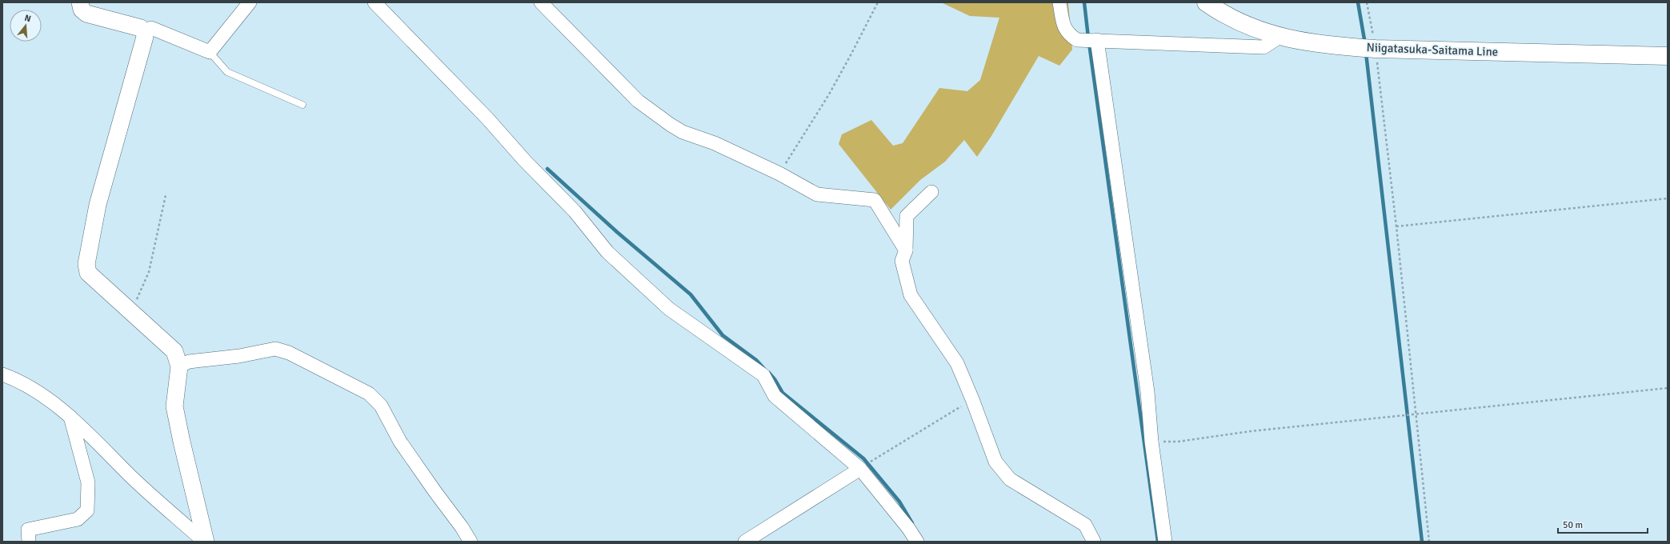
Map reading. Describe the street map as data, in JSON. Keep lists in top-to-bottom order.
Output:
{
  "streets": {
    "main road": ["Niigatasuka-Saitama Line"]
  },
  "scale_bar": "50 m",
  "north": "top"
}
